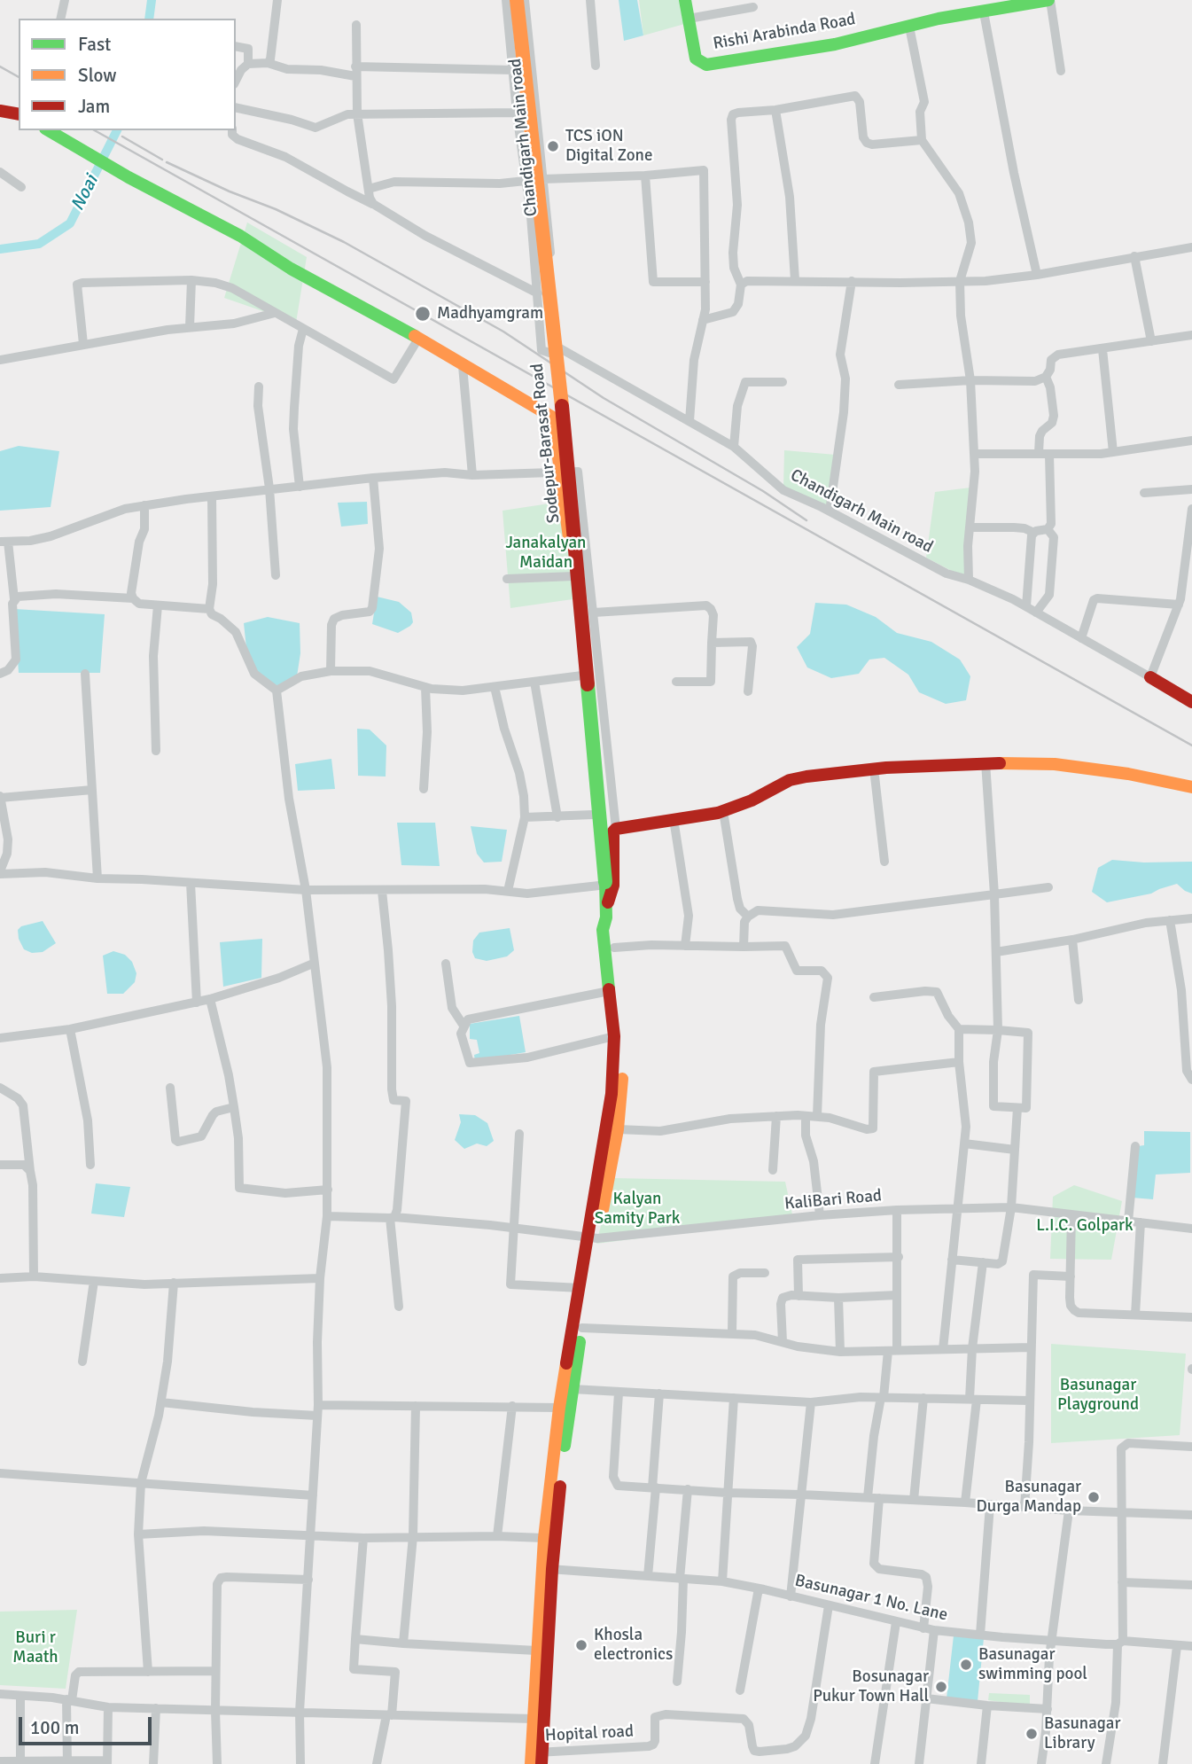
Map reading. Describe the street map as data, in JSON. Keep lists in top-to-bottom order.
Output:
{
  "streets": {
    "main road": ["Rishi Arabinda Road", "Sodepur-Barasat Road"],
    "street": [
      "Chandigarh Main road",
      "KaliBari Road",
      "Basunagar 1 No. Lane",
      "Hopital road"
    ]
  },
  "crossings": [
    ["Basunagar 1 No. Lane", "Hopital road"]
  ],
  "water": ["Noai"],
  "parks": [
    "Janakalyan Maidan",
    "Kalyan Samity Park",
    "L.I.C. Golpark",
    "Basunagar Playground",
    "Buri r Maath"
  ],
  "places": [
    "TCS iON Digital Zone",
    "Madhyamgram",
    "Basunagar Durga Mandap",
    "Khosla electronics",
    "Basunagar swimming pool",
    "Bosunagar Pukur Town Hall",
    "Basunagar Library"
  ],
  "legend": ["Fast", "Slow", "Jam"],
  "scale_bar": "100 m"
}
